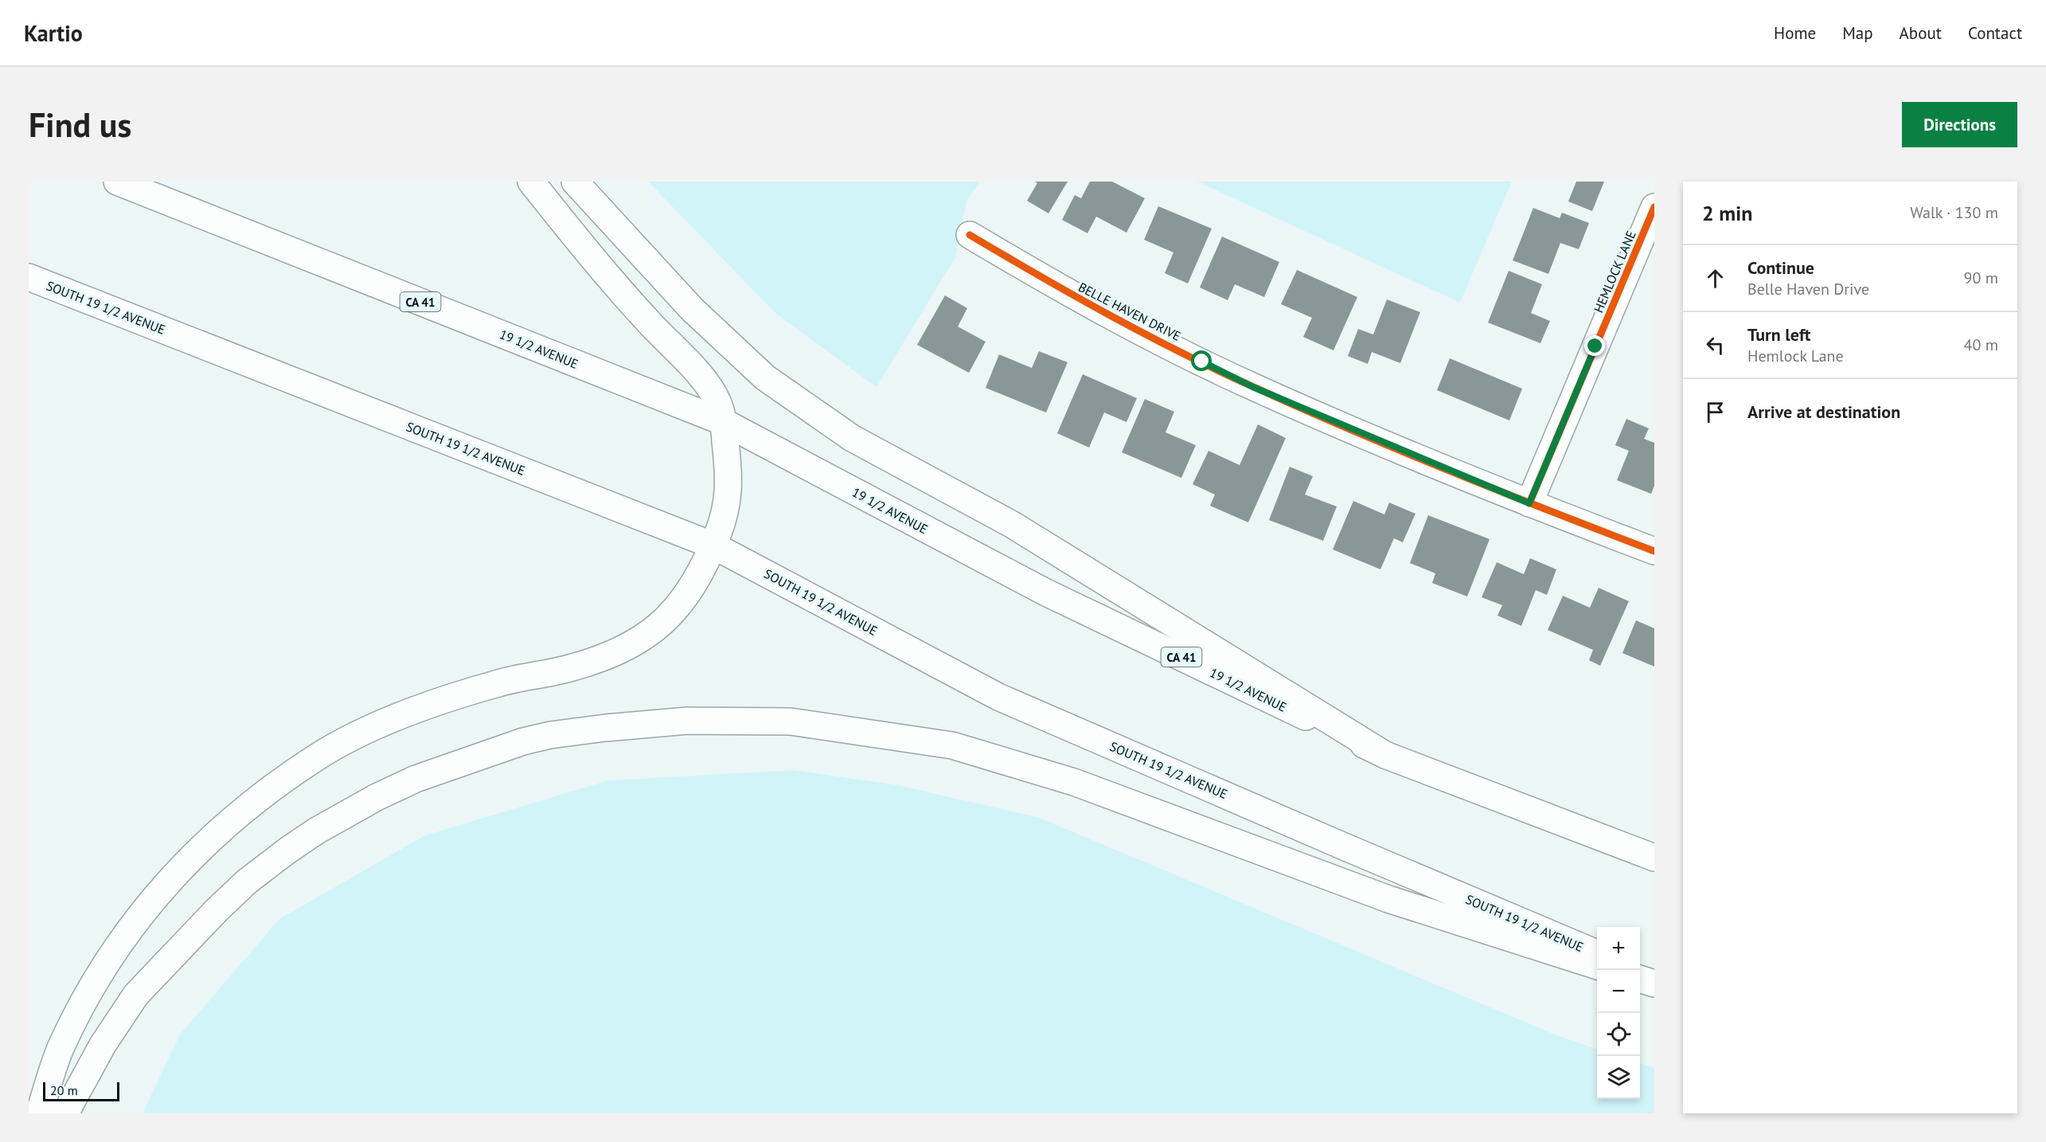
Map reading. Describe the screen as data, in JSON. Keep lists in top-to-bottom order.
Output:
{
  "streets": {
    "main road": [
      "HEMLOCK LANE",
      "CA 41",
      "SOUTH 19 1/2 AVENUE",
      "BELLE HAVEN DRIVE",
      "19 1/2 AVENUE"
    ]
  },
  "crossings": [
    ["HEMLOCK LANE", "BELLE HAVEN DRIVE"]
  ],
  "scale_bar": "20 m",
  "page": {
    "header": "Kartio",
    "nav": [
      "Home",
      "Map",
      "About",
      "Contact"
    ],
    "buttons": "Directions",
    "title": "Find us",
    "heading": ["2 min", "Walk · 130 m"],
    "list": [
      ["Continue", "Belle Haven Drive", "90 m"],
      ["Turn left", "Hemlock Lane", "40 m"],
      "Arrive at destination"
    ],
    "map_buttons": ["+", "−"],
    "scale": "20 m"
  }
}
